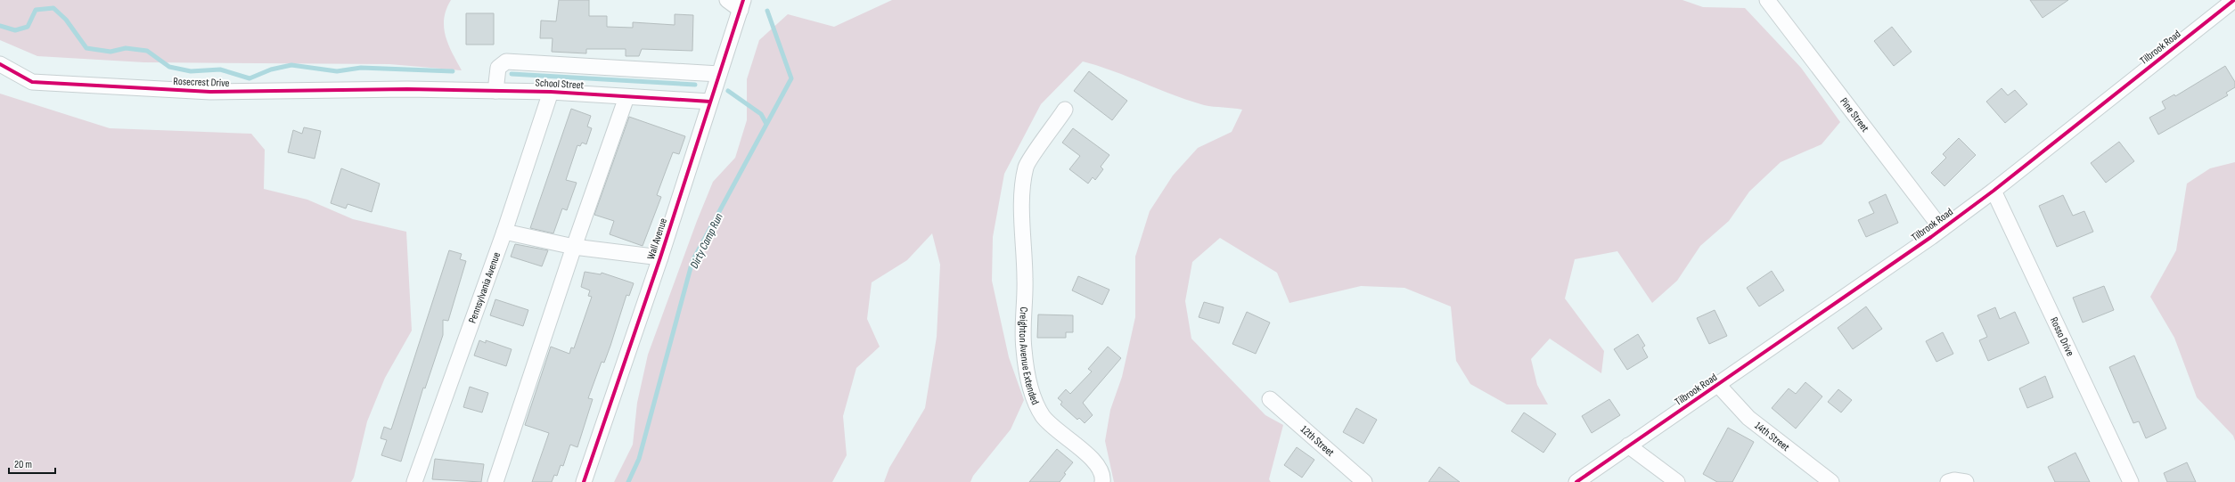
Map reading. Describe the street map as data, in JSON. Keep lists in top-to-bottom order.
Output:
{
  "streets": {
    "street": [
      "Tilbrook Road",
      "Rosecrest Drive",
      "School Street",
      "Pine Street",
      "Wall Avenue",
      "Pennsylvania Avenue",
      "Rosso Drive",
      "Creighton Avenue Extended",
      "14th Street",
      "12th Street"
    ]
  },
  "crossings": [
    ["Tilbrook Road", "Pine Street"],
    ["Tilbrook Road", "Rosso Drive"],
    ["Tilbrook Road", "14th Street"],
    ["Rosecrest Drive", "School Street"],
    ["School Street", "Wall Avenue"],
    ["School Street", "Pennsylvania Avenue"]
  ],
  "water": ["Dirty Camp Run"],
  "scale_bar": "20 m"
}
